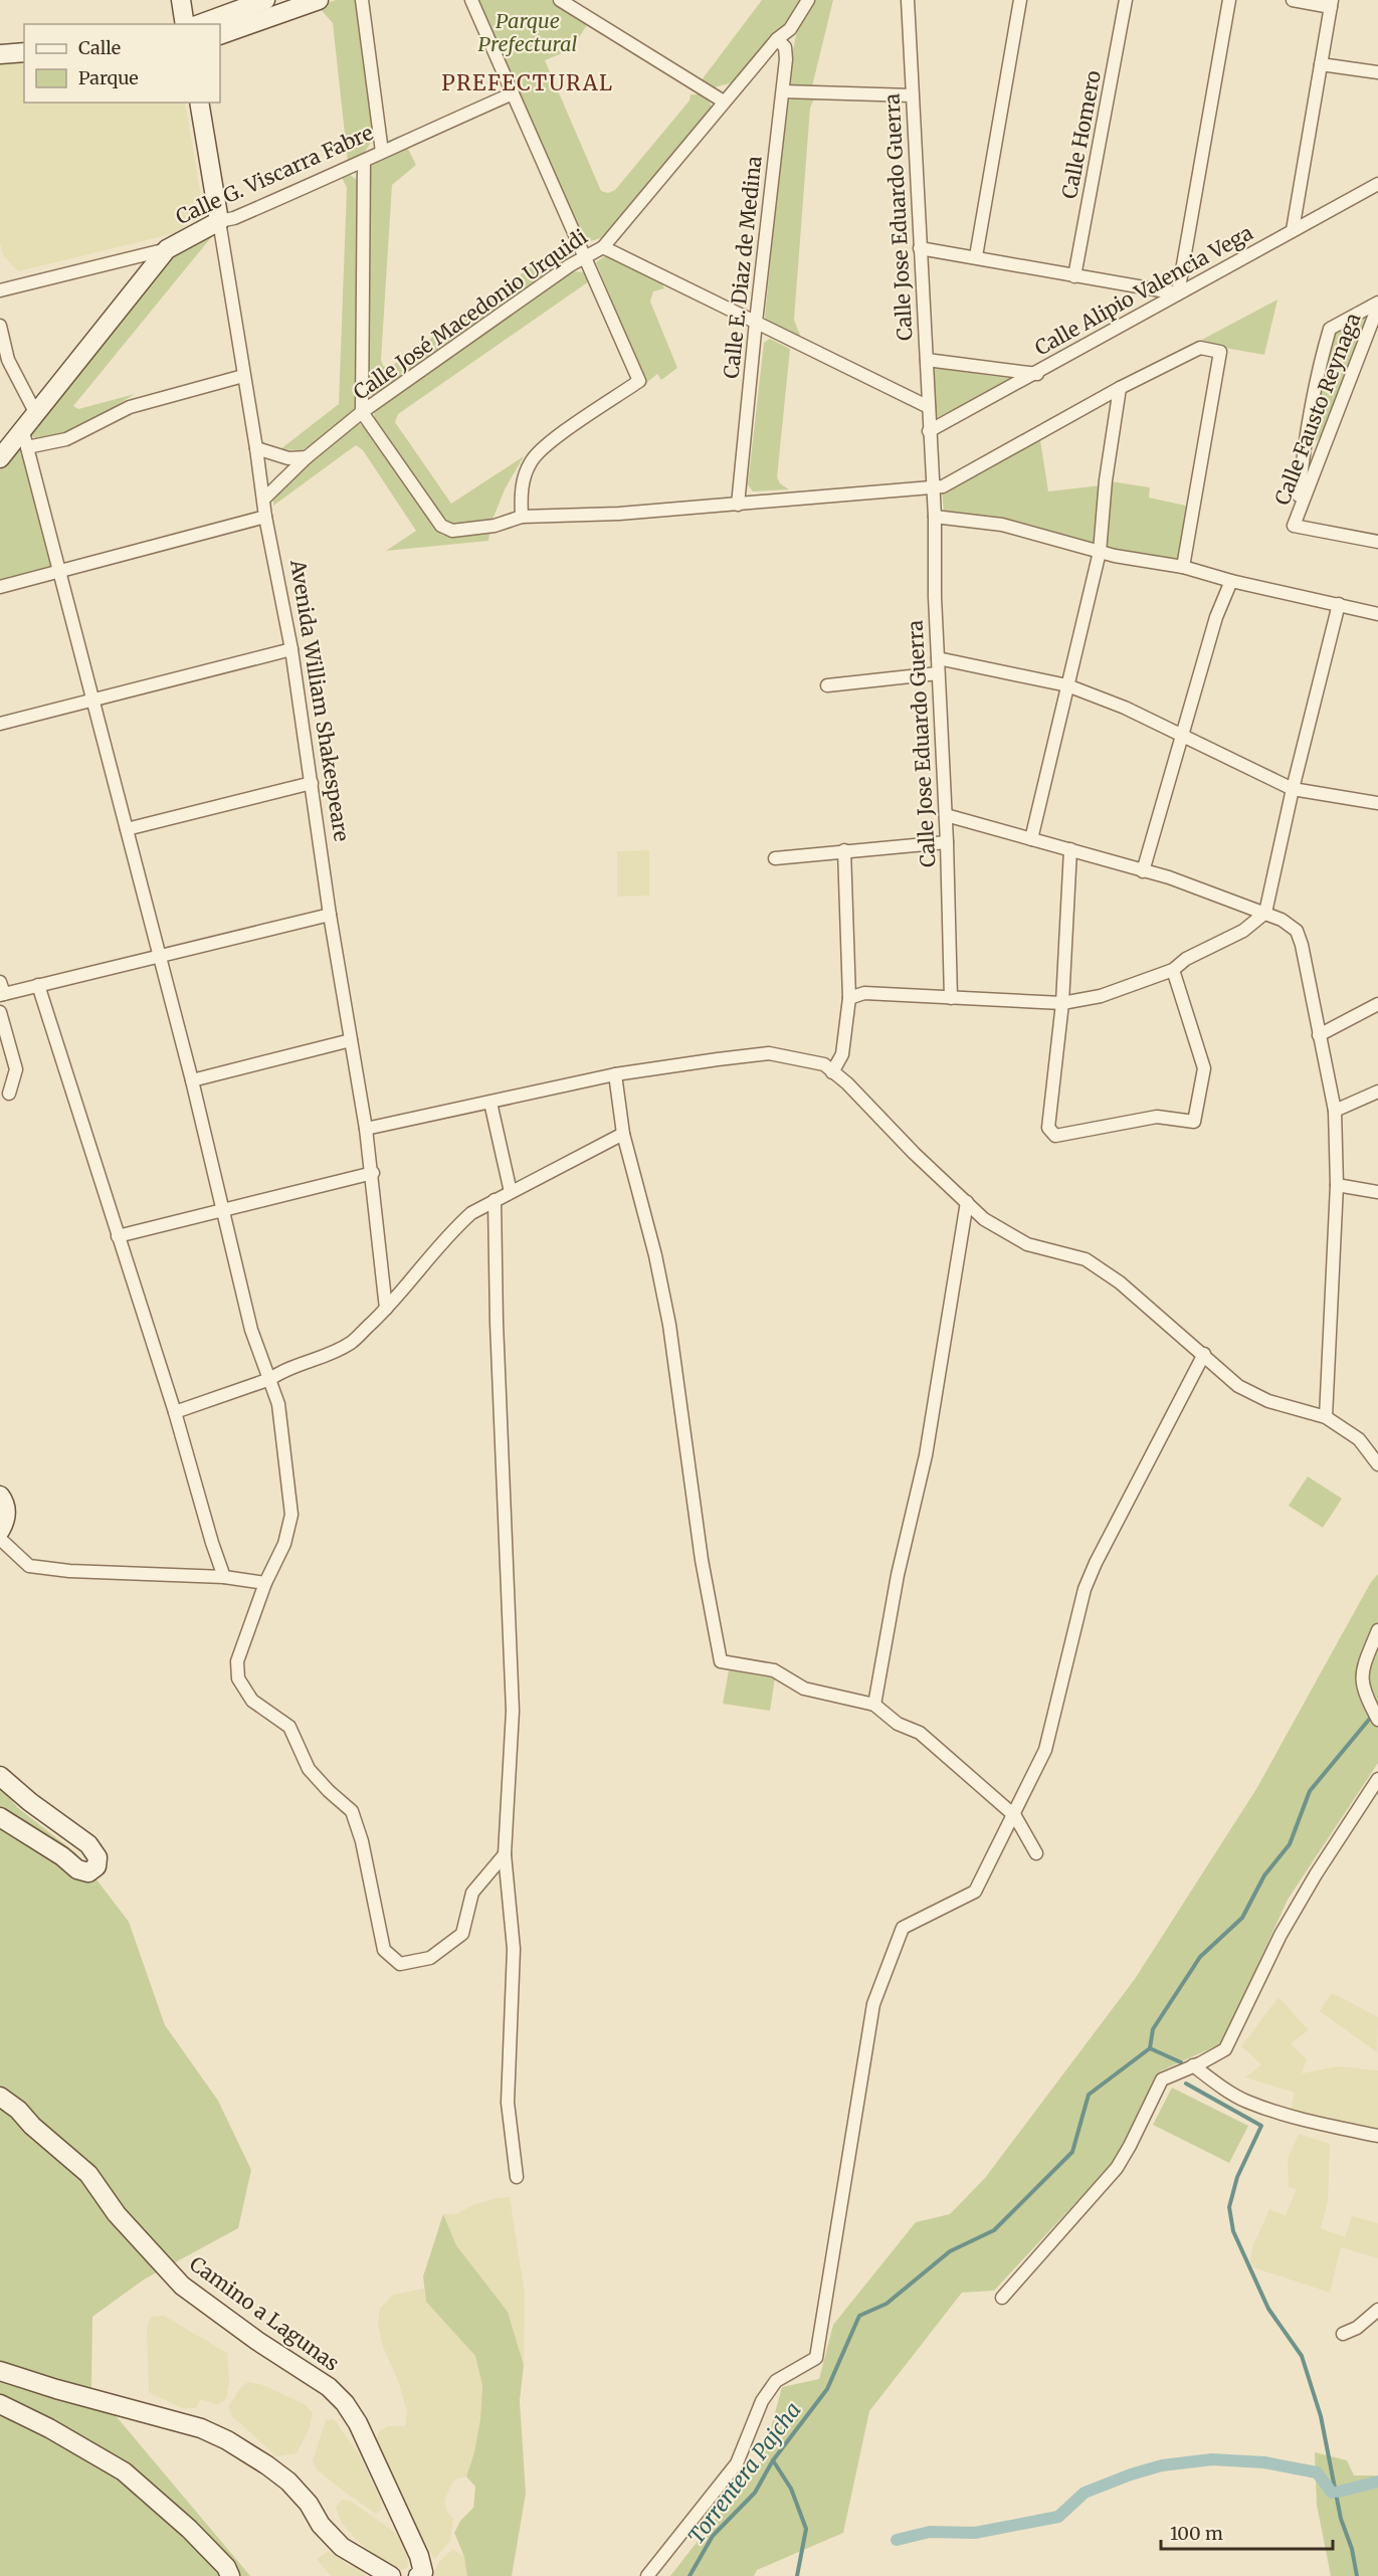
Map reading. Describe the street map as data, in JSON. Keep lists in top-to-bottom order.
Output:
{
  "streets": {
    "street": [
      "Calle Homero",
      "Calle G. Viscarra Fabre",
      "Calle Jose Eduardo Guerra",
      "Calle E. Diaz de Medina",
      "Calle Alipio Valencia Vega",
      "Calle José Macedonio Urquidi",
      "Calle Fausto Reynaga",
      "Avenida William Shakespeare",
      "Camino a Lagunas"
    ]
  },
  "crossings": [
    ["Calle G. Viscarra Fabre", "Avenida William Shakespeare"],
    ["Calle Jose Eduardo Guerra", "Calle Alipio Valencia Vega"],
    ["Calle E. Diaz de Medina", "Calle José Macedonio Urquidi"],
    ["Calle José Macedonio Urquidi", "Avenida William Shakespeare"]
  ],
  "districts": ["PREFECTURAL"],
  "water": ["Torrentera Pajcha"],
  "parks": ["Parque Prefectural"],
  "legend": ["Calle", "Parque"],
  "scale_bar": "100 m"
}
